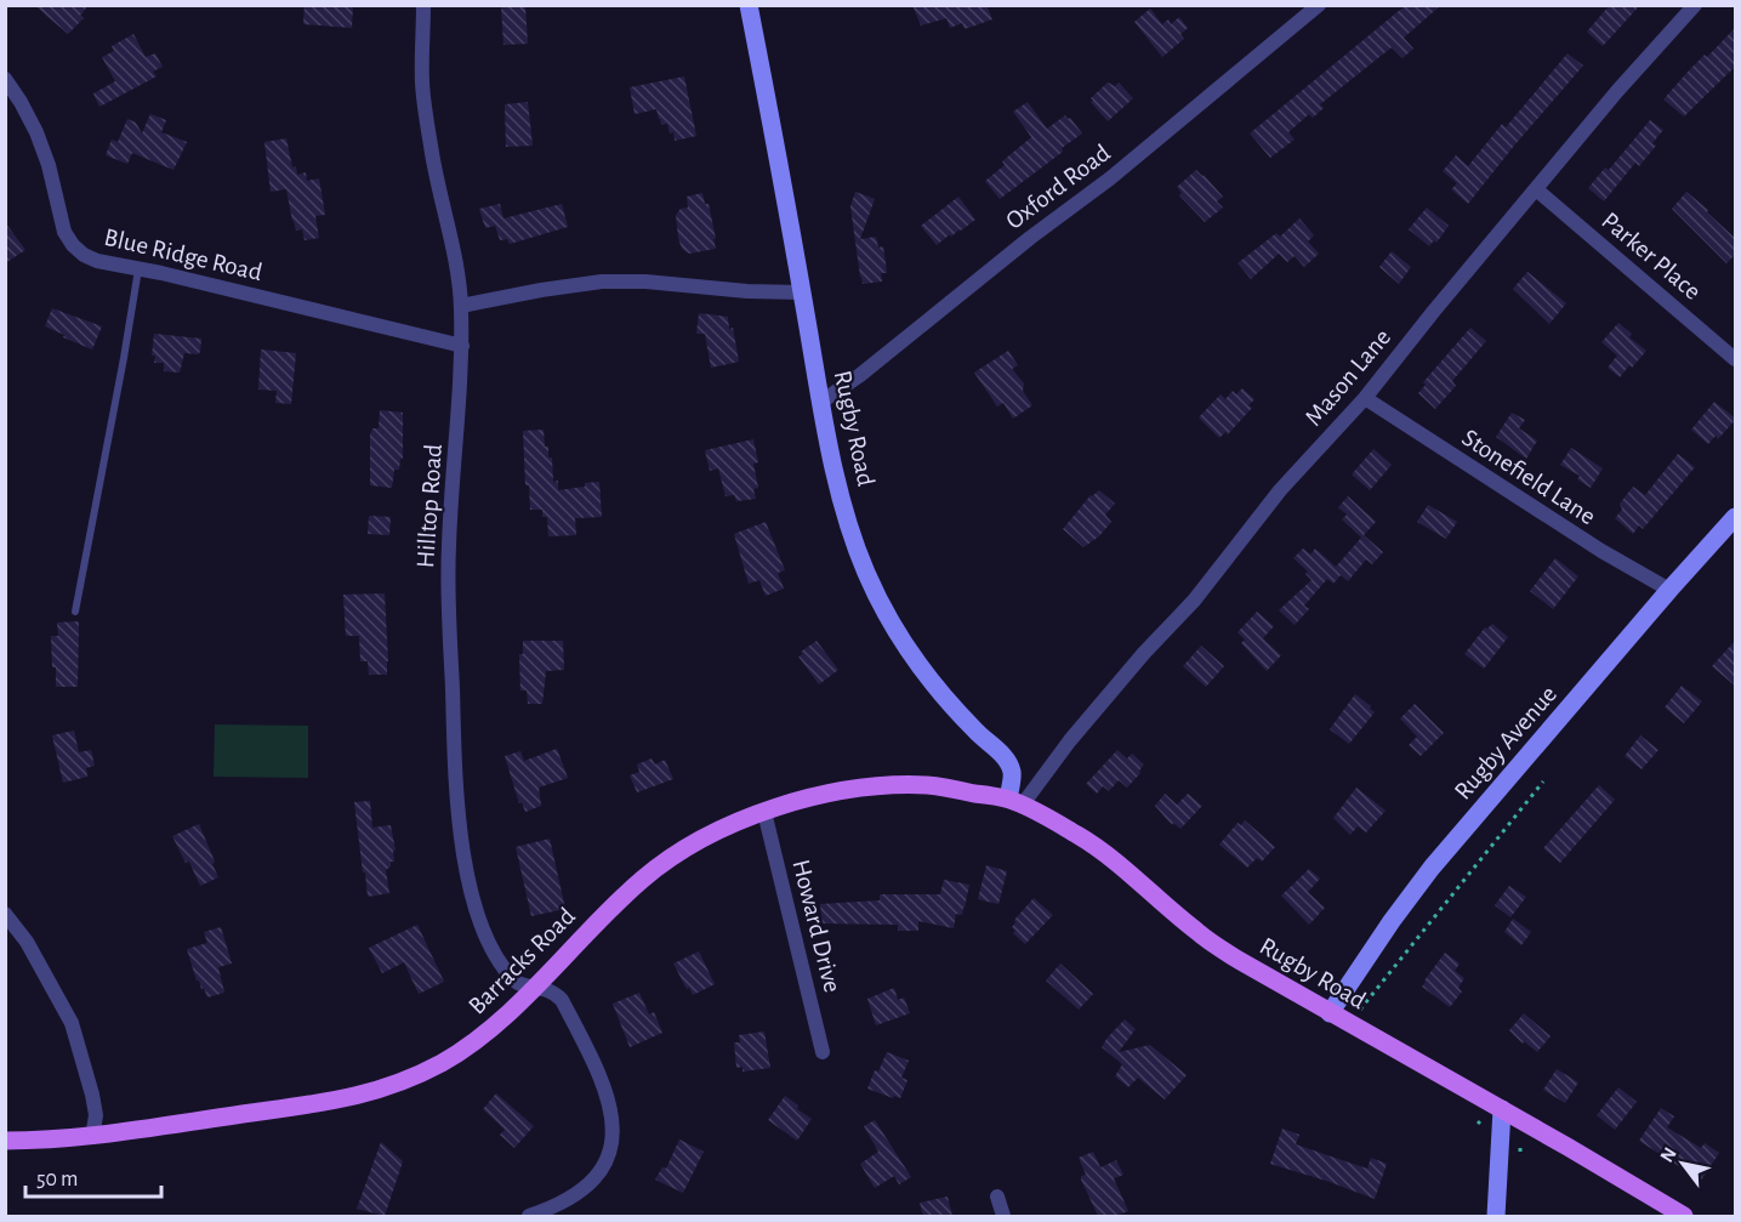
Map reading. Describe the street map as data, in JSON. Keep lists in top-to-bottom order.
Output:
{
  "streets": {
    "main road": ["Rugby Road", "Barracks Road"],
    "street": [
      "Oxford Road",
      "Blue Ridge Road",
      "Parker Place",
      "Mason Lane",
      "Stonefield Lane",
      "Hilltop Road",
      "Rugby Avenue",
      "Howard Drive"
    ]
  },
  "crossings": [
    ["Oxford Road", "Rugby Road"],
    ["Blue Ridge Road", "Hilltop Road"],
    ["Parker Place", "Mason Lane"],
    ["Mason Lane", "Rugby Road"],
    ["Mason Lane", "Stonefield Lane"],
    ["Mason Lane", "Barracks Road"],
    ["Rugby Road", "Rugby Avenue"],
    ["Rugby Road", "Barracks Road"],
    ["Stonefield Lane", "Rugby Avenue"],
    ["Hilltop Road", "Barracks Road"],
    ["Howard Drive", "Barracks Road"]
  ],
  "scale_bar": "50 m",
  "north": "top left"
}
